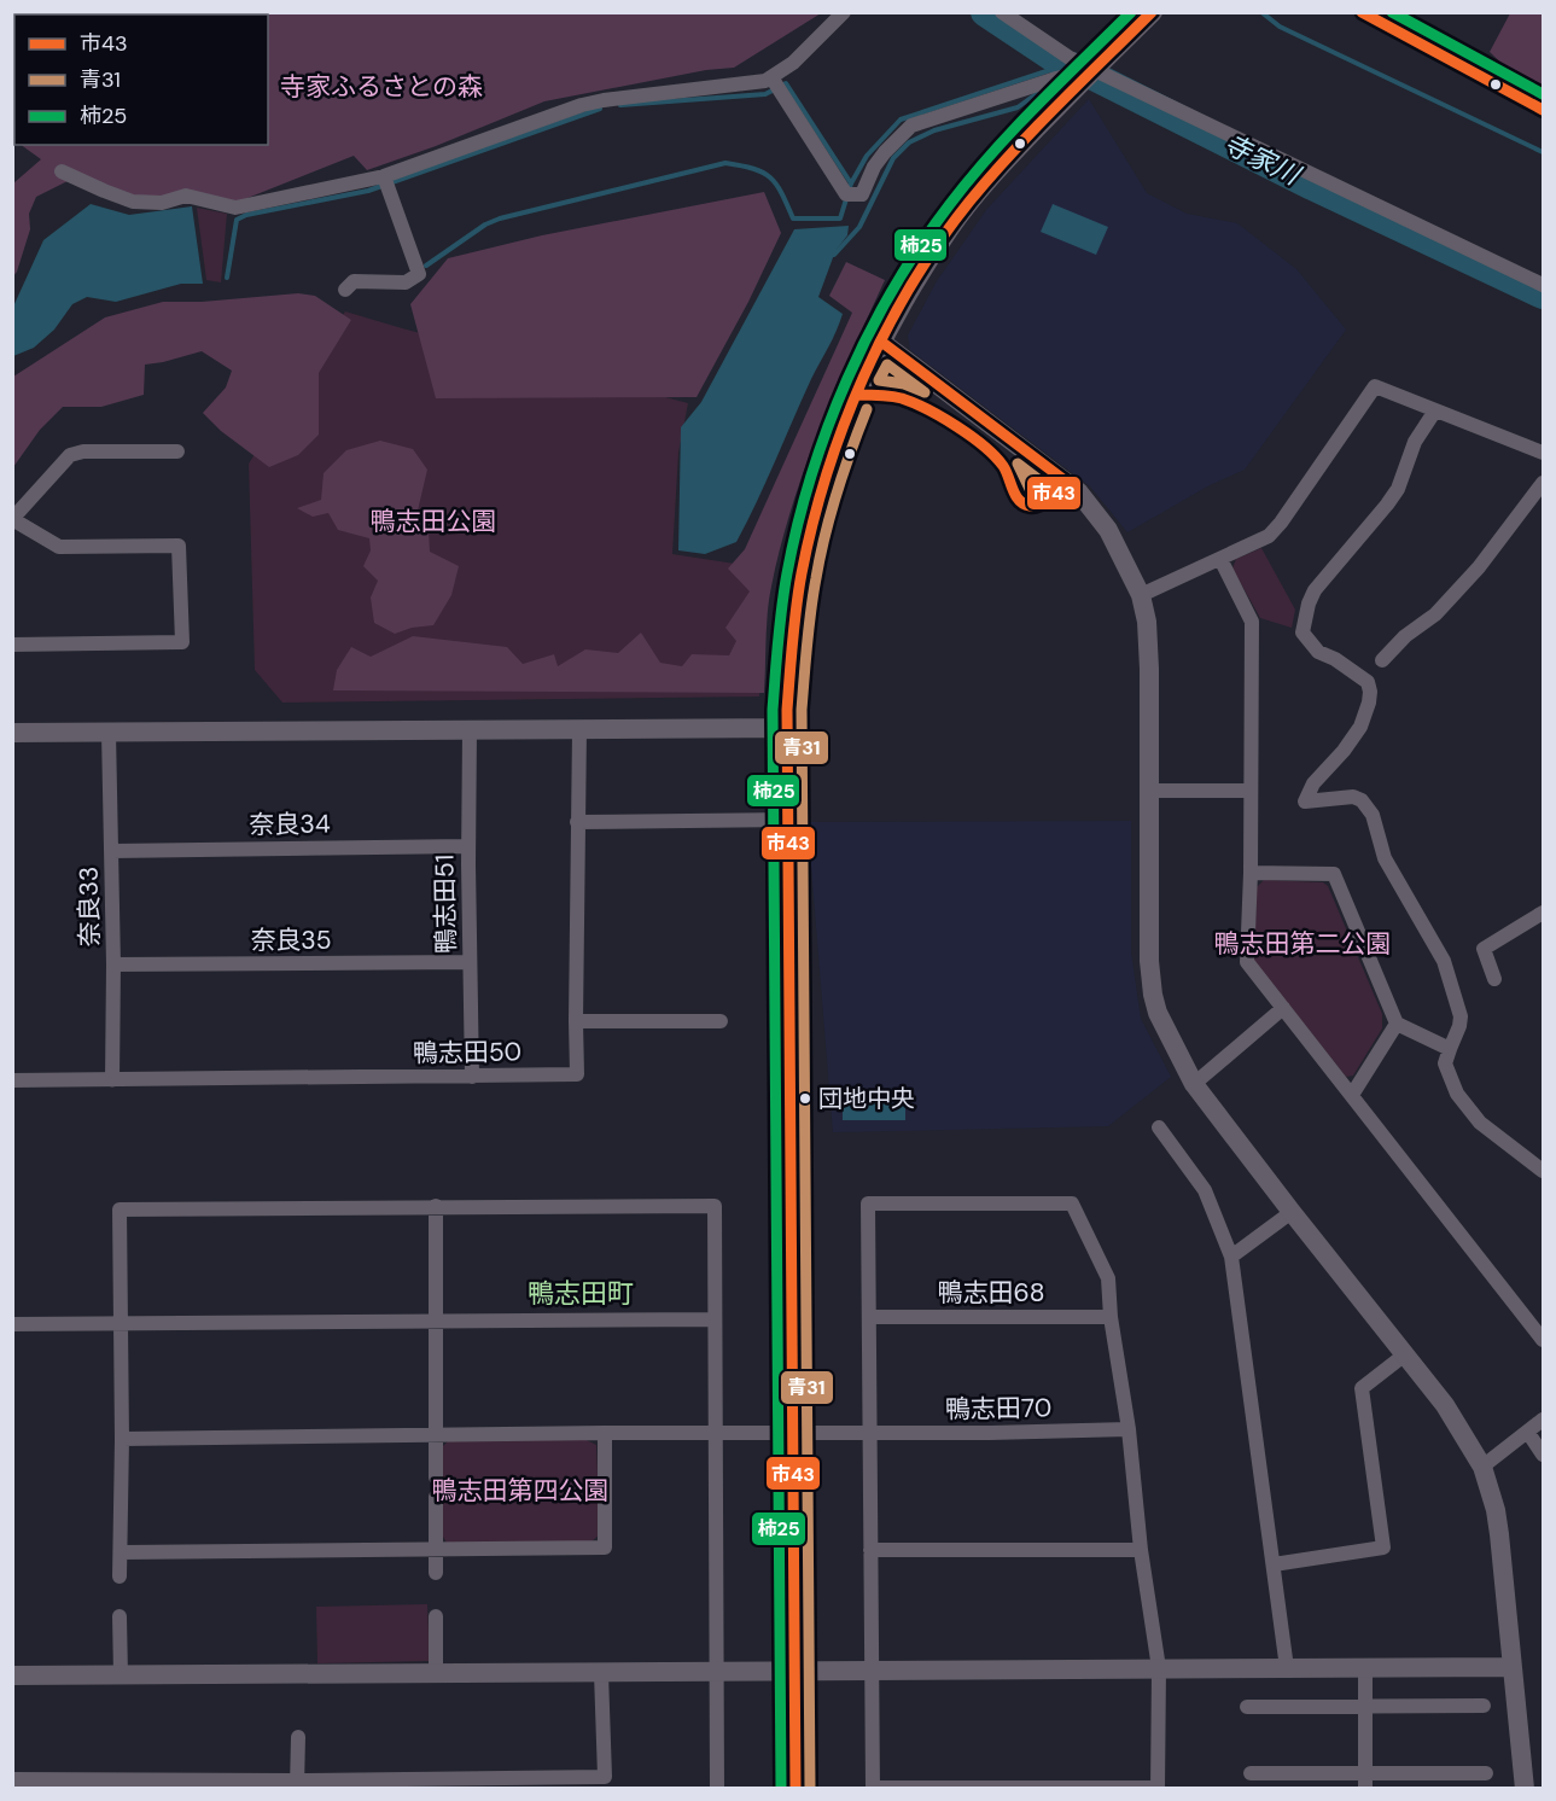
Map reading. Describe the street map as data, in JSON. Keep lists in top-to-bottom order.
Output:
{
  "streets": {
    "street": [
      "奈良34",
      "鴨志田51",
      "奈良33",
      "奈良35",
      "鴨志田50",
      "鴨志田68",
      "鴨志田70"
    ]
  },
  "crossings": [
    ["奈良34", "鴨志田51"],
    ["奈良34", "奈良33"],
    ["鴨志田51", "奈良35"],
    ["鴨志田51", "鴨志田50"],
    ["奈良33", "奈良35"],
    ["奈良33", "鴨志田50"]
  ],
  "districts": ["鴨志田町"],
  "water": ["寺家川"],
  "parks": [
    "寺家ふるさとの森",
    "鴨志田公園",
    "鴨志田第二公園",
    "鴨志田第四公園"
  ],
  "places": ["団地中央"],
  "lines": ["transit line 市43", "transit line 柿25", "transit line 青31"],
  "legend": ["市43", "青31", "柿25"]
}
